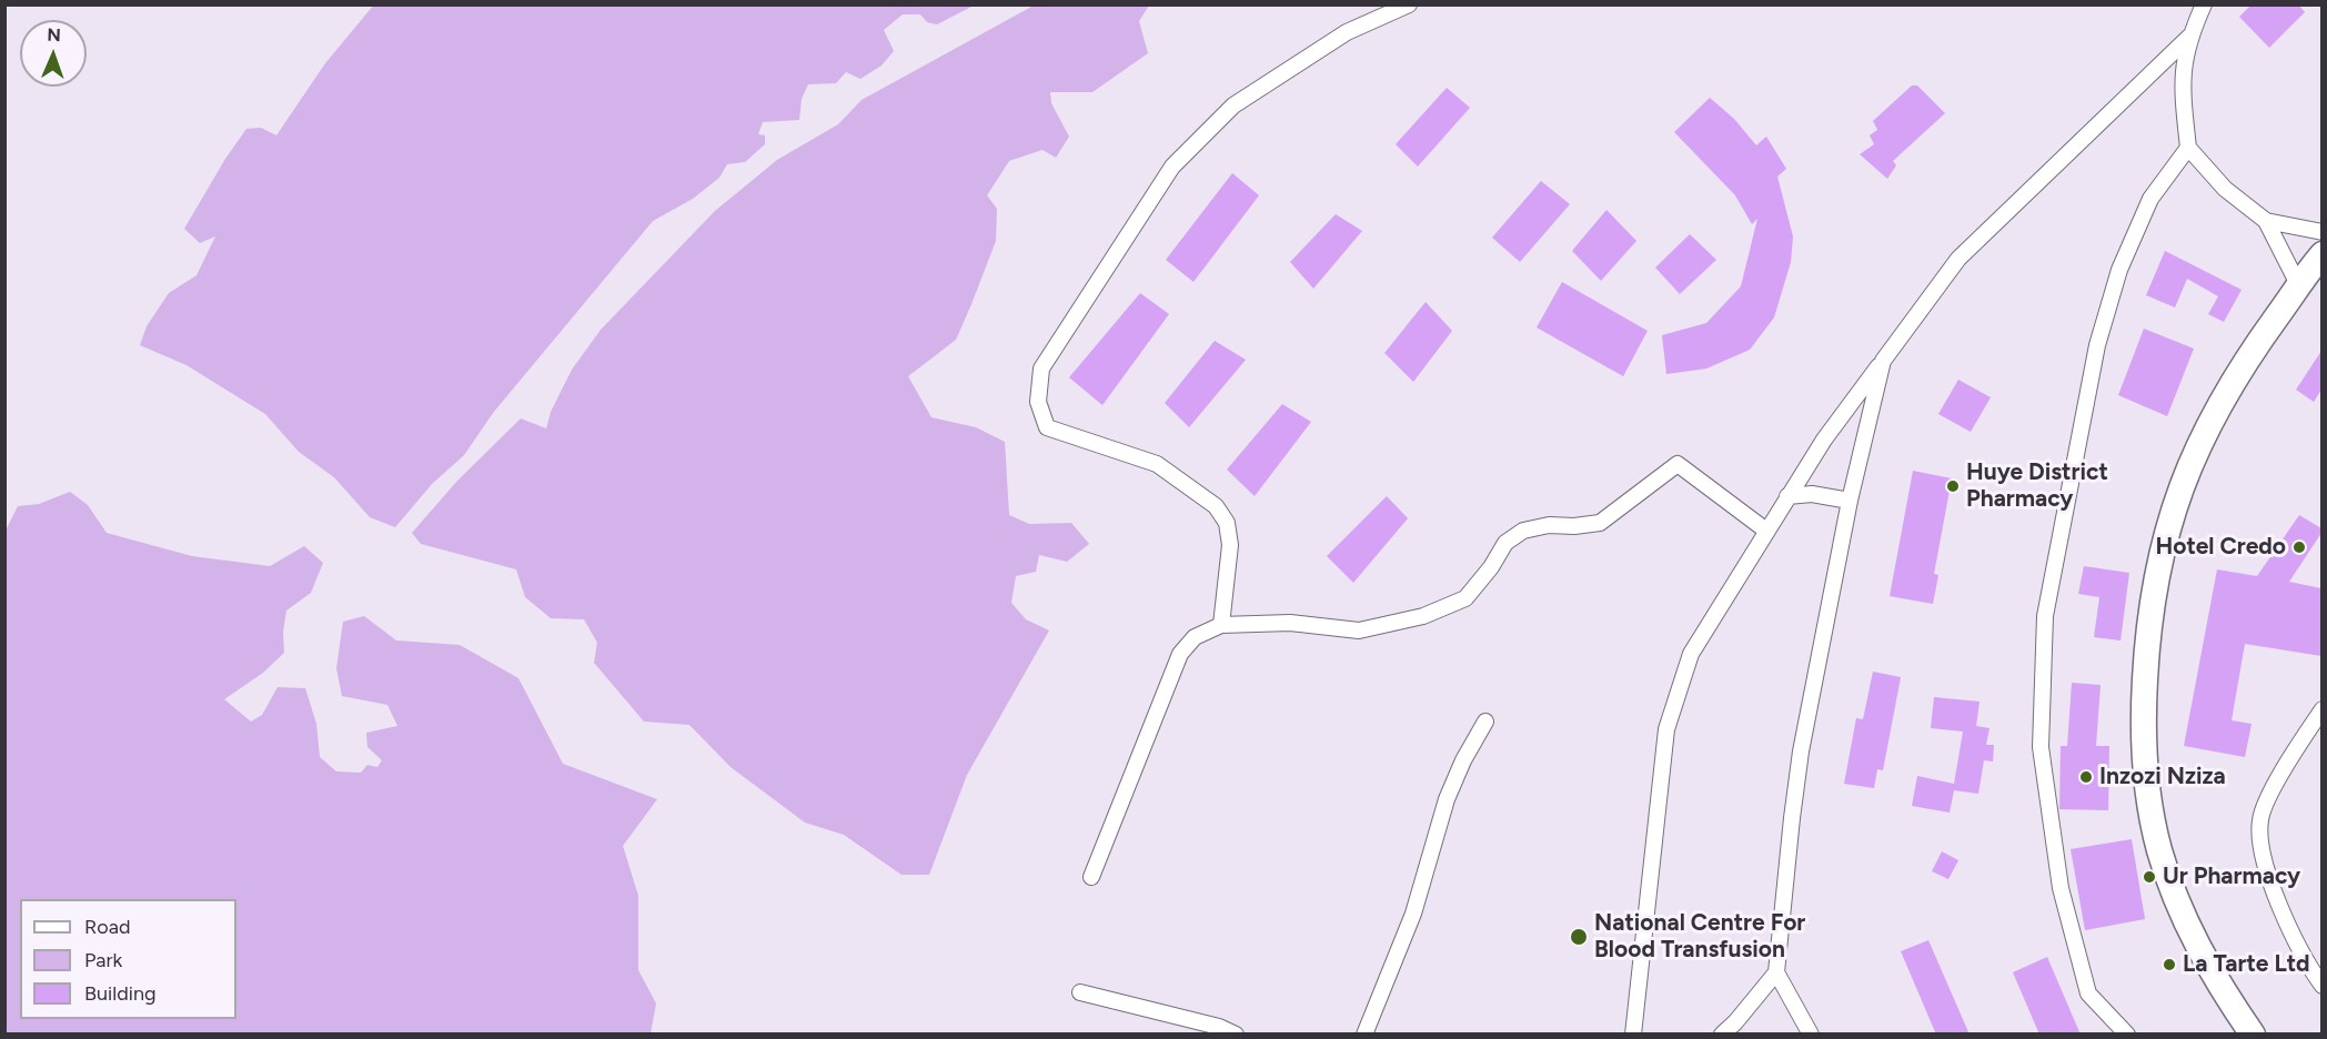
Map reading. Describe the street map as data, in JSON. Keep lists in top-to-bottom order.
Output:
{
  "places": [
    "Huye District Pharmacy",
    "Hotel Credo",
    "Inzozi Nziza",
    "Ur Pharmacy",
    "National Centre For Blood Transfusion",
    "La Tarte Ltd"
  ],
  "legend": ["Road", "Park", "Building"],
  "north": "top"
}
